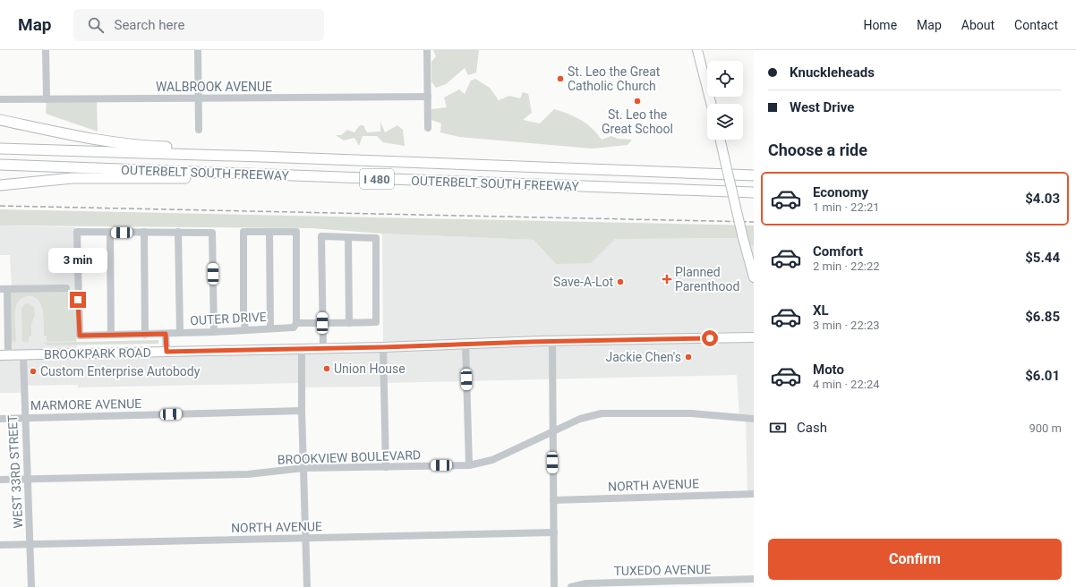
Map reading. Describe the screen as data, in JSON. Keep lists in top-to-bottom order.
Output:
{
  "streets": {
    "highway": ["OUTERBELT SOUTH FREEWAY", "I 480"],
    "main road": ["BROOKPARK ROAD"],
    "street": [
      "WALBROOK AVENUE",
      "OUTER DRIVE",
      "MARMORE AVENUE",
      "BROOKVIEW BOULEVARD",
      "WEST 33RD STREET",
      "NORTH AVENUE",
      "TUXEDO AVENUE"
    ]
  },
  "crossings": [
    ["BROOKPARK ROAD", "WEST 33RD STREET"],
    ["MARMORE AVENUE", "WEST 33RD STREET"],
    ["BROOKVIEW BOULEVARD", "WEST 33RD STREET"],
    ["WEST 33RD STREET", "NORTH AVENUE"]
  ],
  "places": {
    "other": [
      "St. Leo the Great Catholic Church",
      "St. Leo the Great School",
      "Save-A-Lot",
      "Jackie Chen's",
      "Union House",
      "Custom Enterprise Autobody"
    ],
    "health": ["Planned Parenthood"]
  },
  "page": {
    "header": "Map",
    "search": "Search here",
    "nav": [
      "Home",
      "Map",
      "About",
      "Contact"
    ],
    "banner": ["Knuckleheads", "West Drive"],
    "heading": "Choose a ride",
    "list": [
      {
        "name": "Economy",
        "note": "1 min · 22:21",
        "value": "$4.03"
      },
      {
        "name": "Comfort",
        "note": "2 min · 22:22",
        "value": "$5.44"
      },
      {
        "name": "XL",
        "note": "3 min · 22:23",
        "value": "$6.85"
      },
      {
        "name": "Moto",
        "note": "4 min · 22:24",
        "value": "$6.01"
      }
    ],
    "bubble": "3 min",
    "pay": ["Cash", "900 m"],
    "buttons": "Confirm"
  }
}
